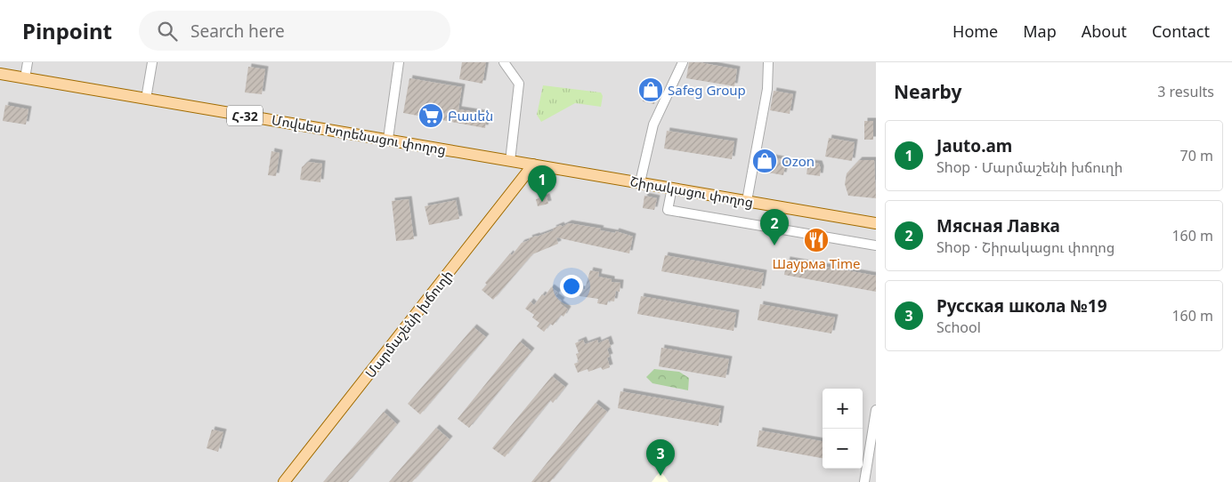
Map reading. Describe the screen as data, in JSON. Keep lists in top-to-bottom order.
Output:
{
  "streets": {
    "main road": [
      "Հ-32",
      "Մովսես Խորենացու փողոց",
      "Շիրակացու փողոց",
      "Մարմաշենի խճուղի"
    ]
  },
  "crossings": [
    ["Մովսես Խորենացու փողոց", "Շիրակացու փողոց"],
    ["Մովսես Խորենացու փողոց", "Մարմաշենի խճուղի"],
    ["Շիրակացու փողոց", "Մարմաշենի խճուղի"]
  ],
  "places": {
    "shop": ["Safeg Group", "Ozon"],
    "supermarket": ["Բասեն"],
    "restaurant": ["Шаурма Time"]
  },
  "page": {
    "header": "Pinpoint",
    "search": "Search here",
    "nav": [
      "Home",
      "Map",
      "About",
      "Contact"
    ],
    "heading": ["Nearby", "3 results"],
    "list": [
      {
        "mark": "1",
        "name": "Jauto.am",
        "note": "Shop · Մարմաշենի խճուղի",
        "value": "70 m"
      },
      {
        "mark": "2",
        "name": "Мясная Лавка",
        "note": "Shop · Շիրակացու փողոց",
        "value": "160 m"
      },
      {
        "mark": "3",
        "name": "Русская школа №19",
        "note": "School",
        "value": "160 m"
      }
    ],
    "pins": ["1", "2", "3"],
    "map_buttons": ["+", "−"]
  }
}
